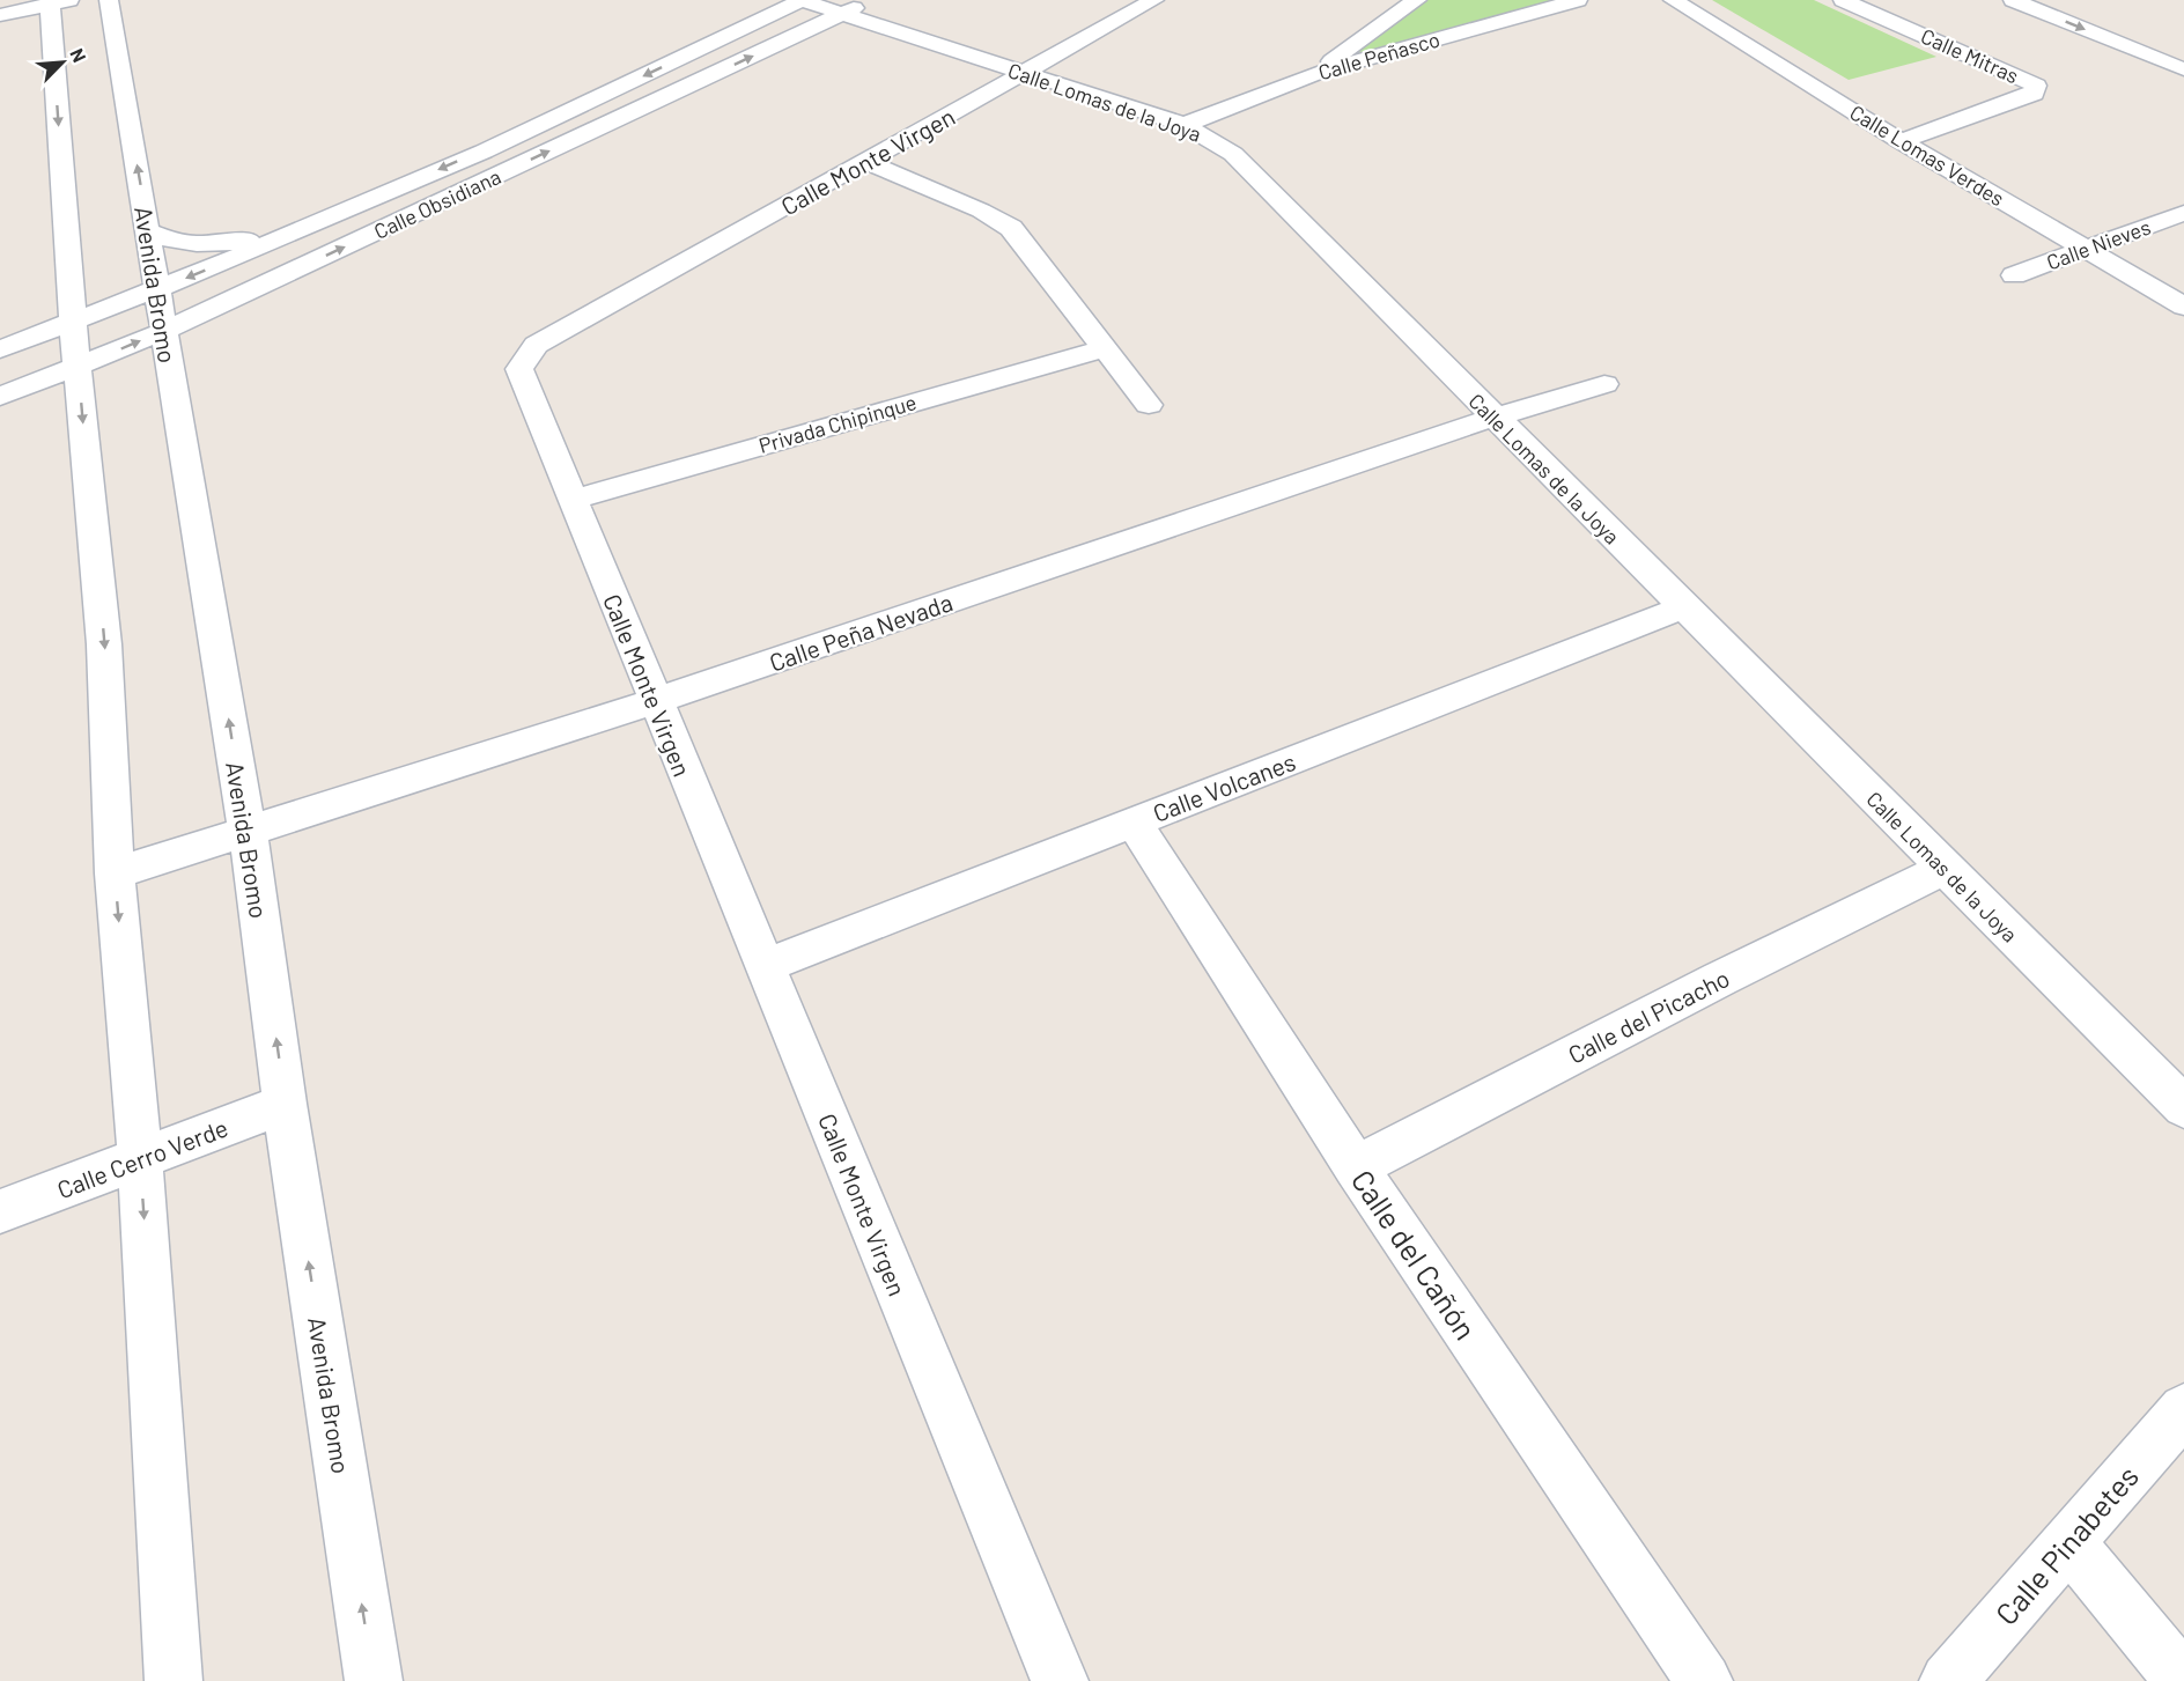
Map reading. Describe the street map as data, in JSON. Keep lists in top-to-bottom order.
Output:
{
  "streets": {
    "street": [
      "Calle Peñasco",
      "Calle Mitras",
      "Calle Lomas de la Joya",
      "Calle Lomas Verdes",
      "Calle Monte Virgen",
      "Calle Obsidiana",
      "Calle Nieves",
      "Avenida Bromo",
      "Privada Chipinque",
      "Calle Peña Nevada",
      "Calle Volcanes",
      "Calle del Picacho",
      "Calle Cerro Verde",
      "Calle del Cañón",
      "Calle Pinabetes"
    ]
  },
  "crossings": [
    ["Calle Peñasco", "Calle Lomas de la Joya"],
    ["Calle Mitras", "Calle Lomas Verdes"],
    ["Calle Lomas de la Joya", "Calle Monte Virgen"],
    ["Calle Lomas de la Joya", "Calle Obsidiana"],
    ["Calle Lomas de la Joya", "Calle Peña Nevada"],
    ["Calle Lomas de la Joya", "Calle Volcanes"],
    ["Calle Lomas de la Joya", "Calle del Picacho"],
    ["Calle Lomas Verdes", "Calle Nieves"],
    ["Calle Monte Virgen", "Privada Chipinque"],
    ["Calle Monte Virgen", "Calle Peña Nevada"],
    ["Calle Monte Virgen", "Calle Volcanes"],
    ["Calle Obsidiana", "Avenida Bromo"],
    ["Avenida Bromo", "Calle Peña Nevada"],
    ["Avenida Bromo", "Calle Cerro Verde"],
    ["Calle Volcanes", "Calle del Cañón"],
    ["Calle del Picacho", "Calle del Cañón"]
  ],
  "north": "top right"
}
